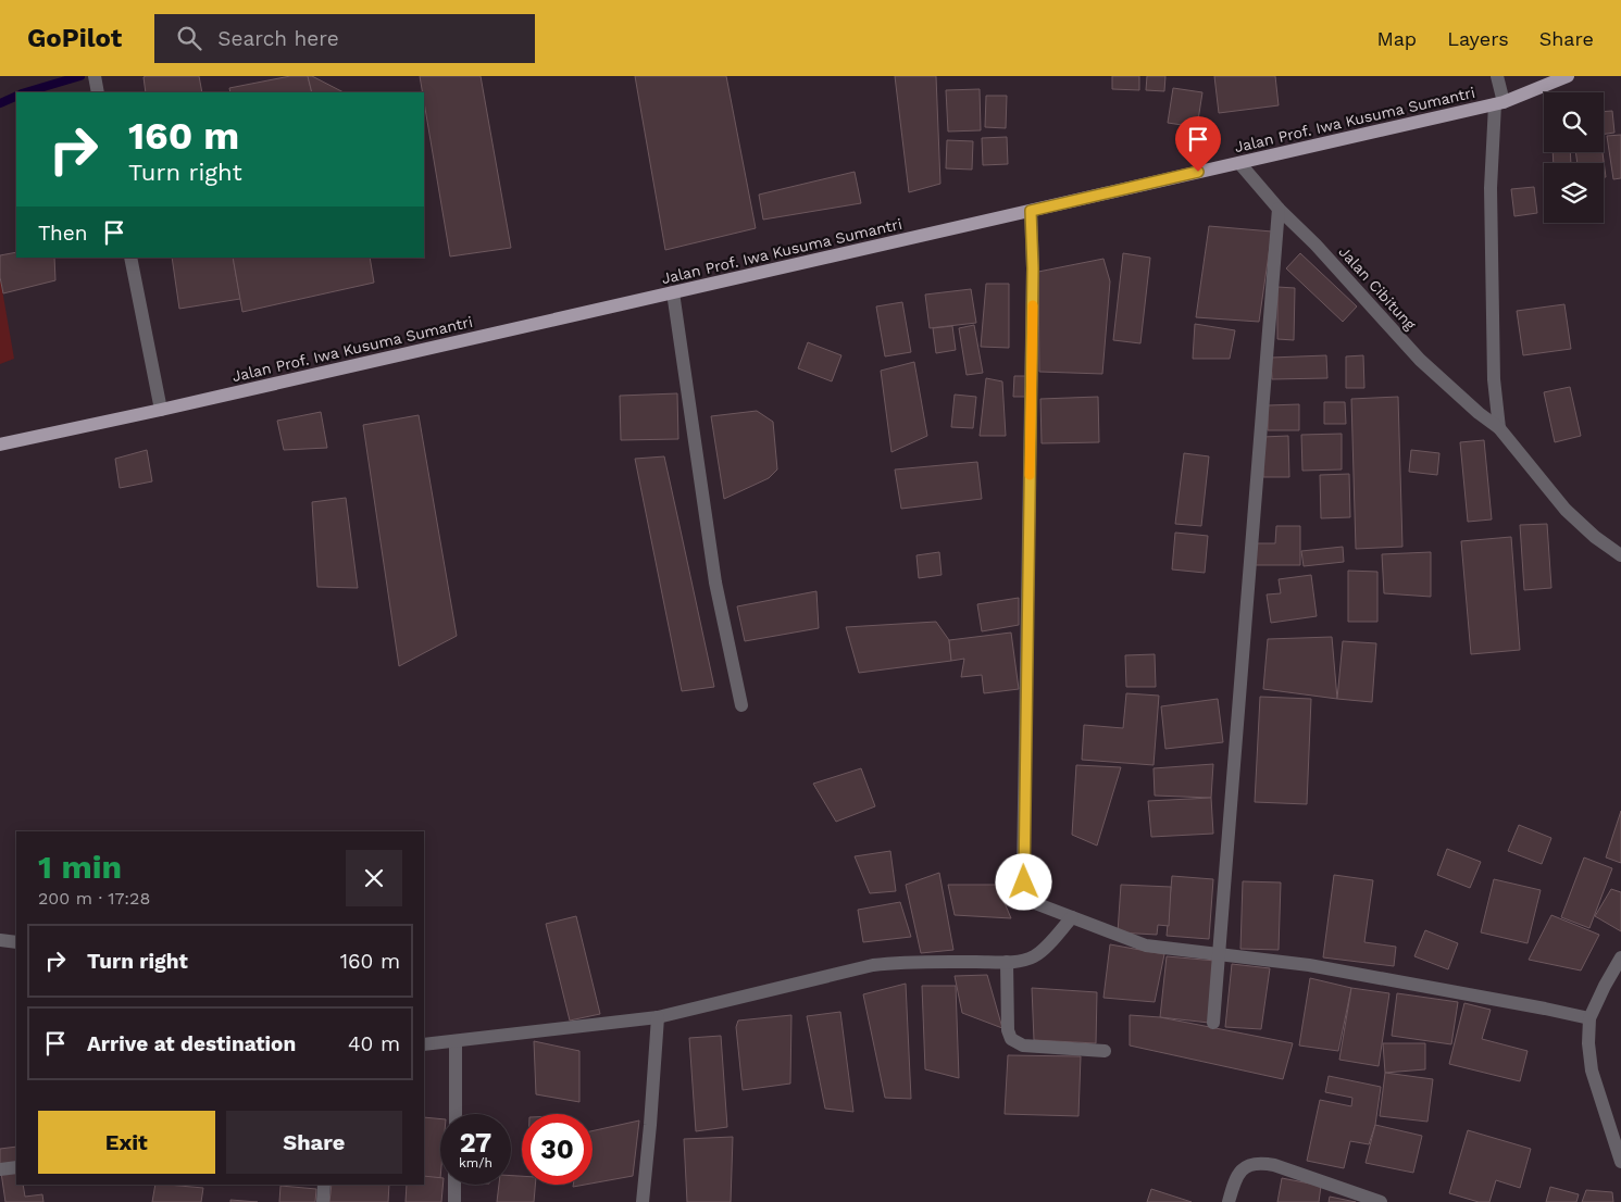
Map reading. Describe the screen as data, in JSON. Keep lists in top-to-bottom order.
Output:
{
  "streets": {
    "main road": ["Jalan Prof. Iwa Kusuma Sumantri"],
    "street": ["Jalan Cibitung"]
  },
  "crossings": [
    ["Jalan Prof. Iwa Kusuma Sumantri", "Jalan Cibitung"]
  ],
  "page": {
    "header": "GoPilot",
    "search": "Search here",
    "nav": ["Map", "Layers", "Share"],
    "turn": ["160 m", "Turn right"],
    "then": "Then",
    "heading": ["1 min", "200 m · 17:28"],
    "list": [
      {
        "name": "Turn right",
        "value": "160 m"
      },
      {
        "name": "Arrive at destination",
        "value": "40 m"
      }
    ],
    "buttons": ["Exit", "Share"],
    "speed": "27 km/h",
    "limit": "30"
  }
}
